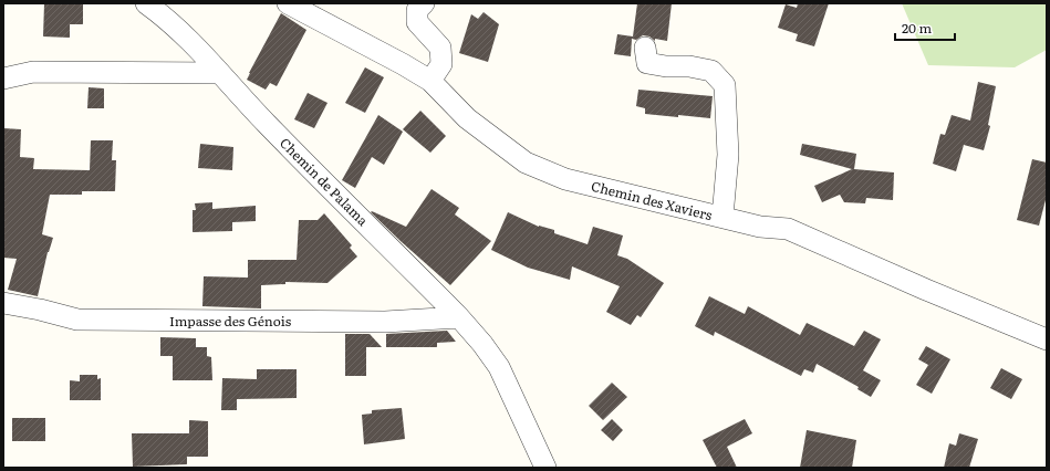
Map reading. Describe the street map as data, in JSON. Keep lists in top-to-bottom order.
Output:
{
  "streets": {
    "street": ["Chemin de Palama", "Chemin des Xaviers", "Impasse des Génois"]
  },
  "crossings": [
    ["Chemin de Palama", "Impasse des Génois"]
  ],
  "scale_bar": "20 m"
}
